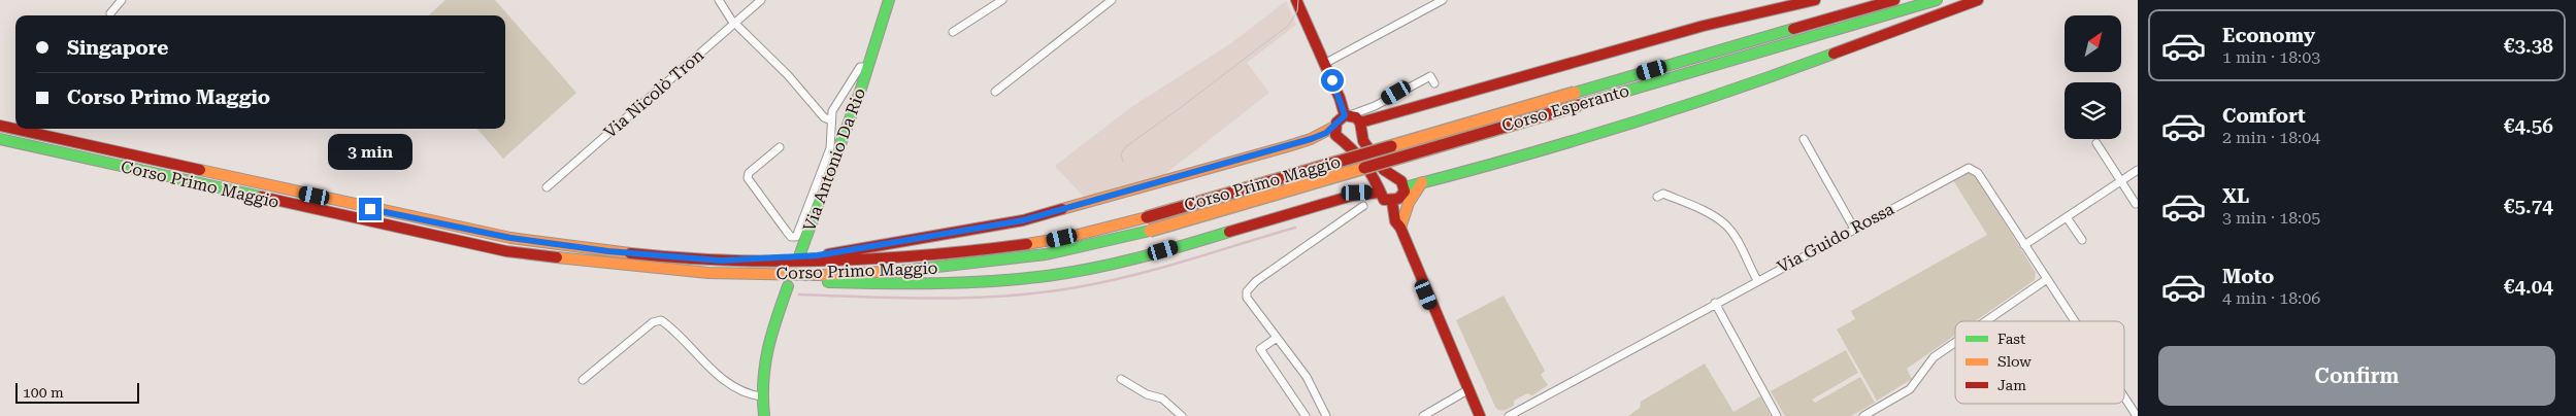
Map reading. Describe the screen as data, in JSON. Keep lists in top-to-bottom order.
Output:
{
  "streets": {
    "main road": ["Corso Esperanto", "Via Antonio Da Rio", "Corso Primo Maggio"],
    "street": ["Via Nicolò Tron", "Via Guido Rossa"]
  },
  "crossings": [
    ["Corso Esperanto", "Corso Primo Maggio"]
  ],
  "legend": ["Fast", "Slow", "Jam"],
  "scale_bar": "100 m",
  "north": "top right",
  "page": {
    "list": [
      {
        "name": "Economy",
        "note": "1 min · 18:03",
        "value": "€3.38"
      },
      {
        "name": "Comfort",
        "note": "2 min · 18:04",
        "value": "€4.56"
      },
      {
        "name": "XL",
        "note": "3 min · 18:05",
        "value": "€5.74"
      },
      {
        "name": "Moto",
        "note": "4 min · 18:06",
        "value": "€4.04"
      }
    ],
    "banner": ["Singapore", "Corso Primo Maggio"],
    "bubble": "3 min",
    "buttons": "Confirm",
    "scale": "100 m"
  }
}
